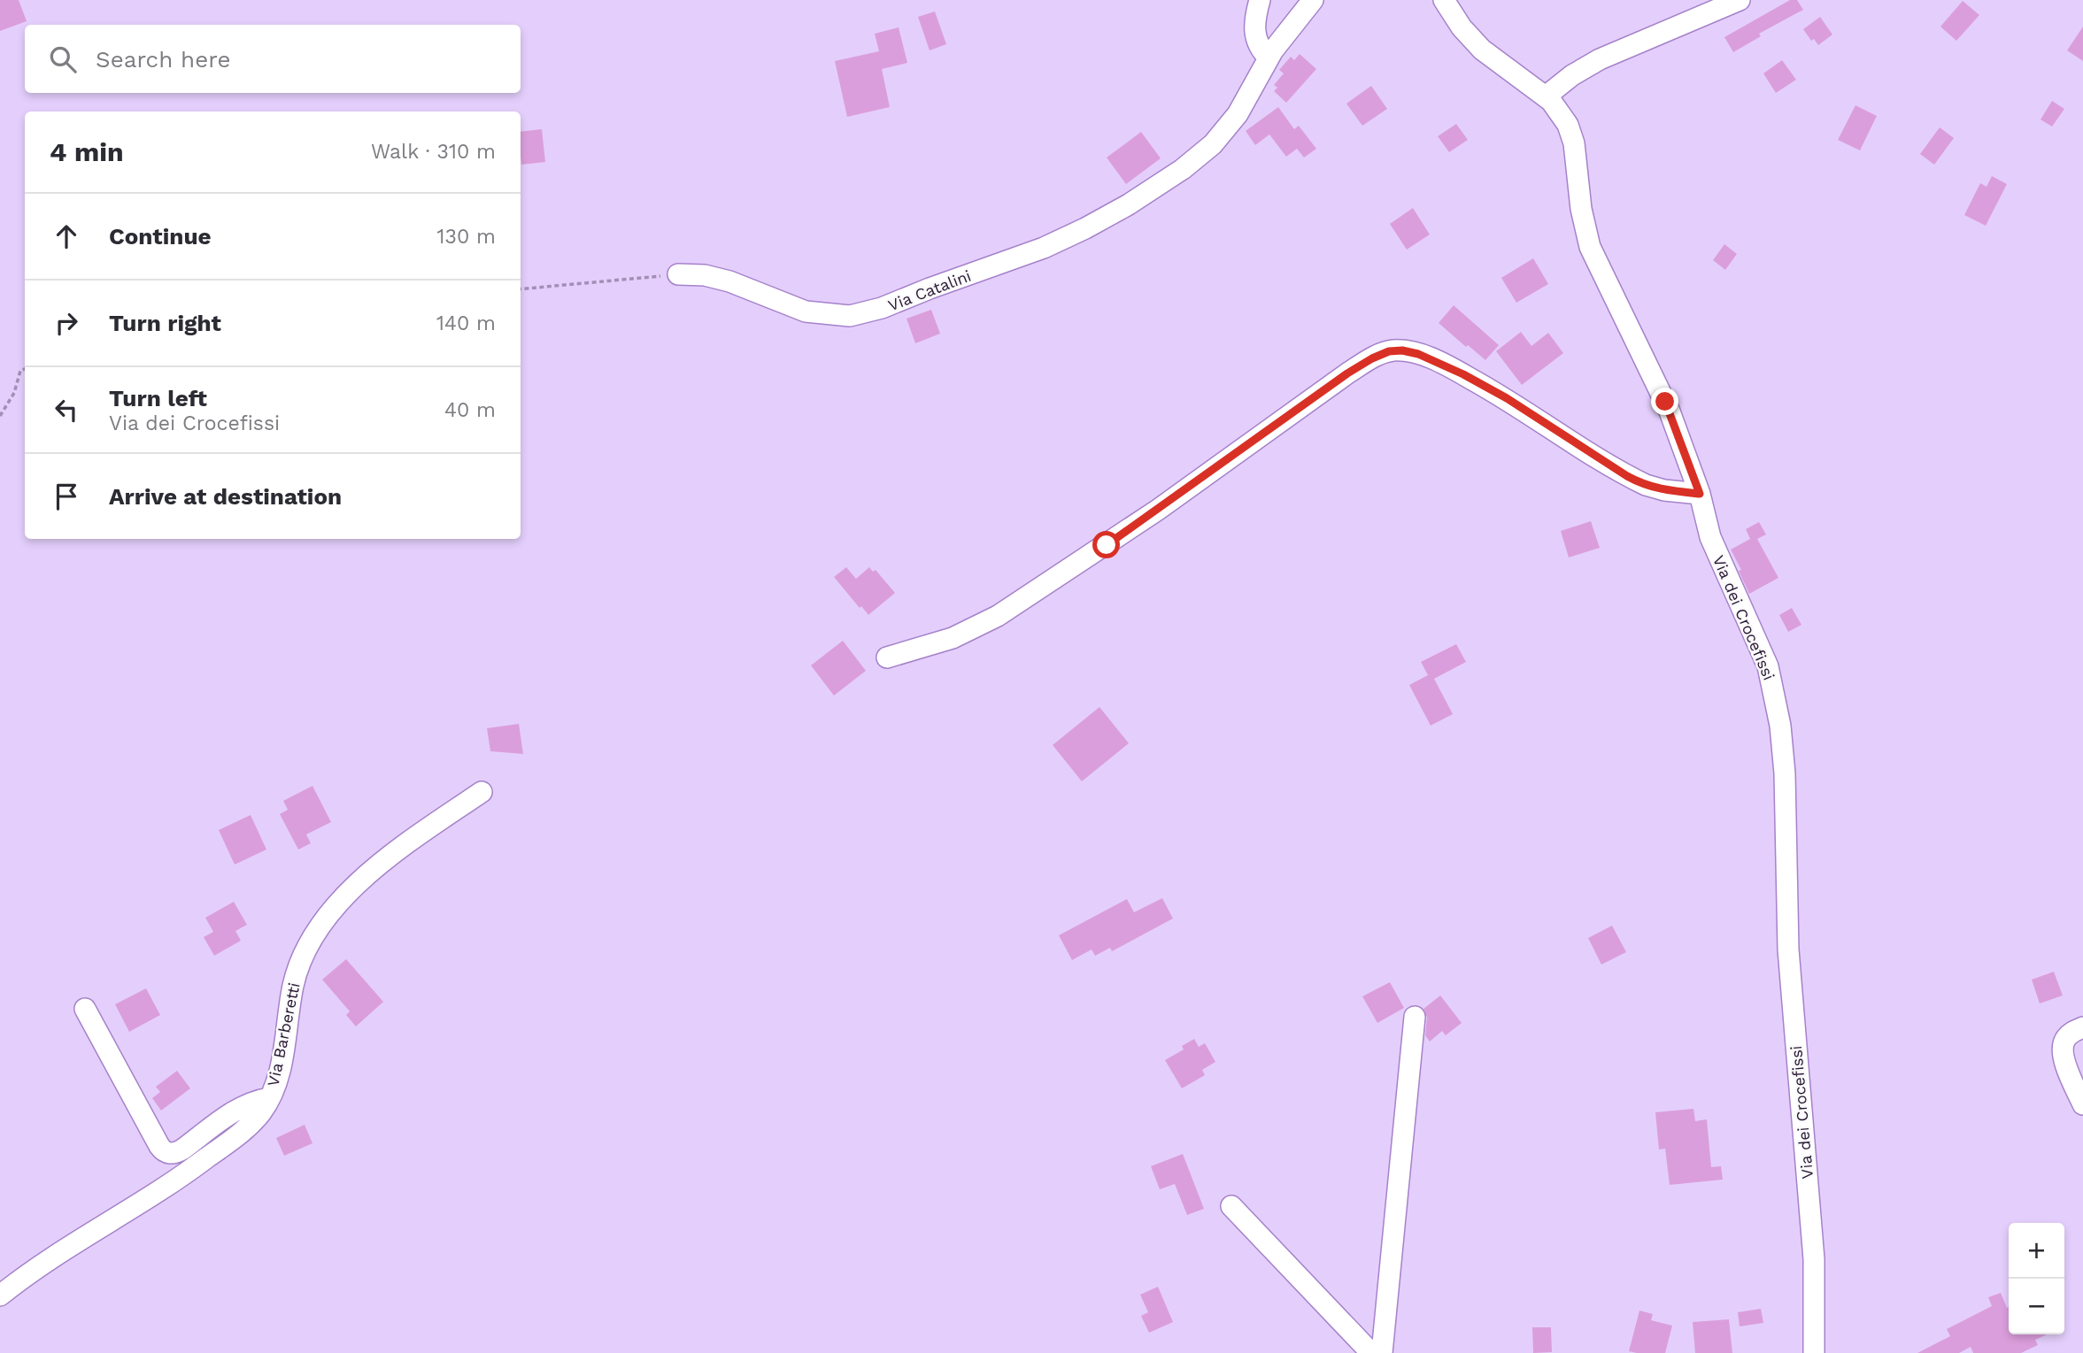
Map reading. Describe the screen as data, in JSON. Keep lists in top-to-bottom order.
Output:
{
  "streets": {
    "street": ["Via Catalini", "Via dei Crocefissi", "Via Barberetti"]
  },
  "page": {
    "search": "Search here",
    "heading": ["4 min", "Walk · 310 m"],
    "list": [
      ["Continue", "130 m"],
      ["Turn right", "140 m"],
      ["Turn left", "Via dei Crocefissi", "40 m"],
      "Arrive at destination"
    ],
    "map_buttons": ["+", "−"]
  }
}
